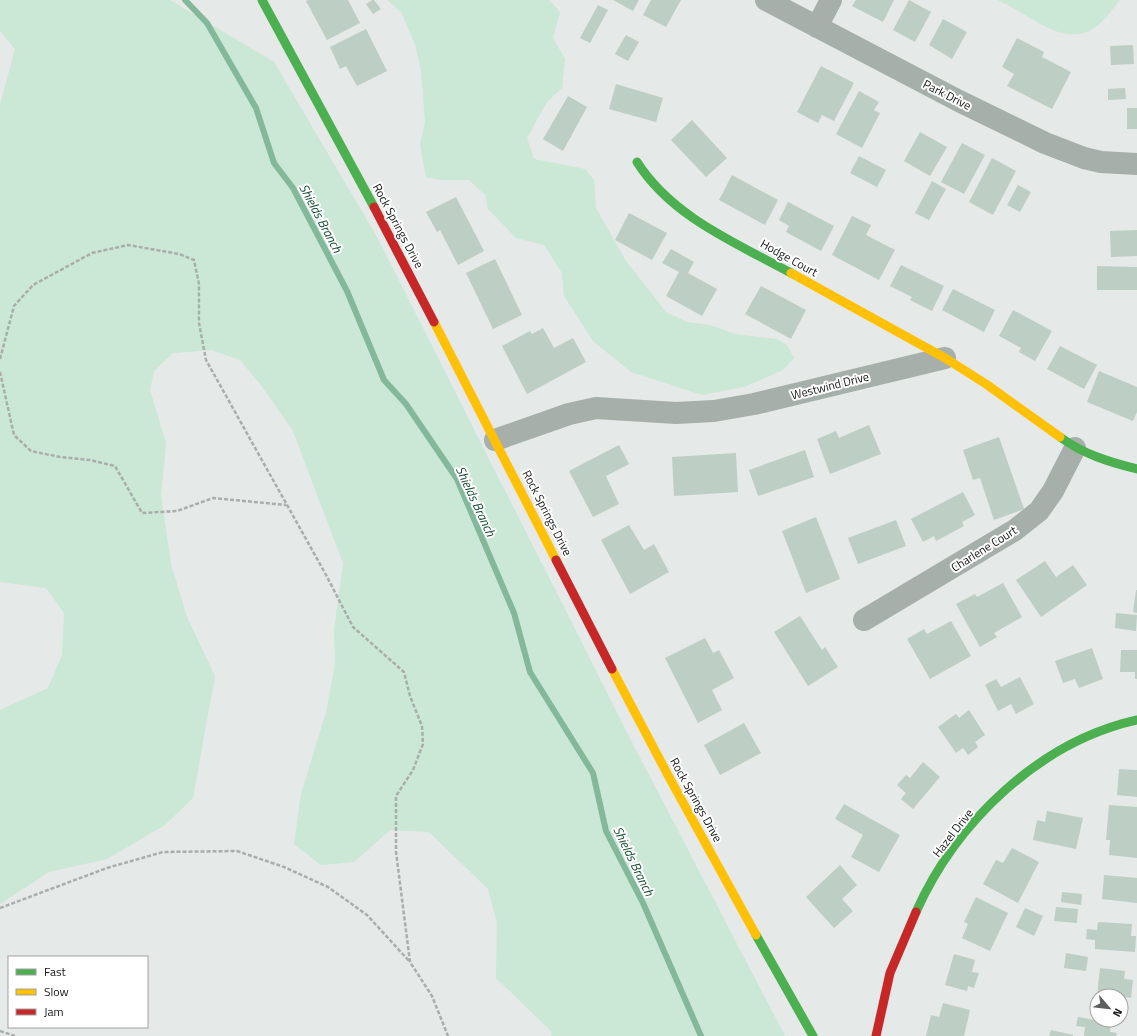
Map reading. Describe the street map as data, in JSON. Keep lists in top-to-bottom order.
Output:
{
  "streets": {
    "street": [
      "Park Drive",
      "Rock Springs Drive",
      "Hodge Court",
      "Westwind Drive",
      "Charlene Court",
      "Hazel Drive"
    ]
  },
  "crossings": [
    ["Rock Springs Drive", "Westwind Drive"],
    ["Hodge Court", "Westwind Drive"]
  ],
  "water": ["Shields Branch"],
  "legend": ["Fast", "Slow", "Jam"],
  "north": "bottom right"
}
